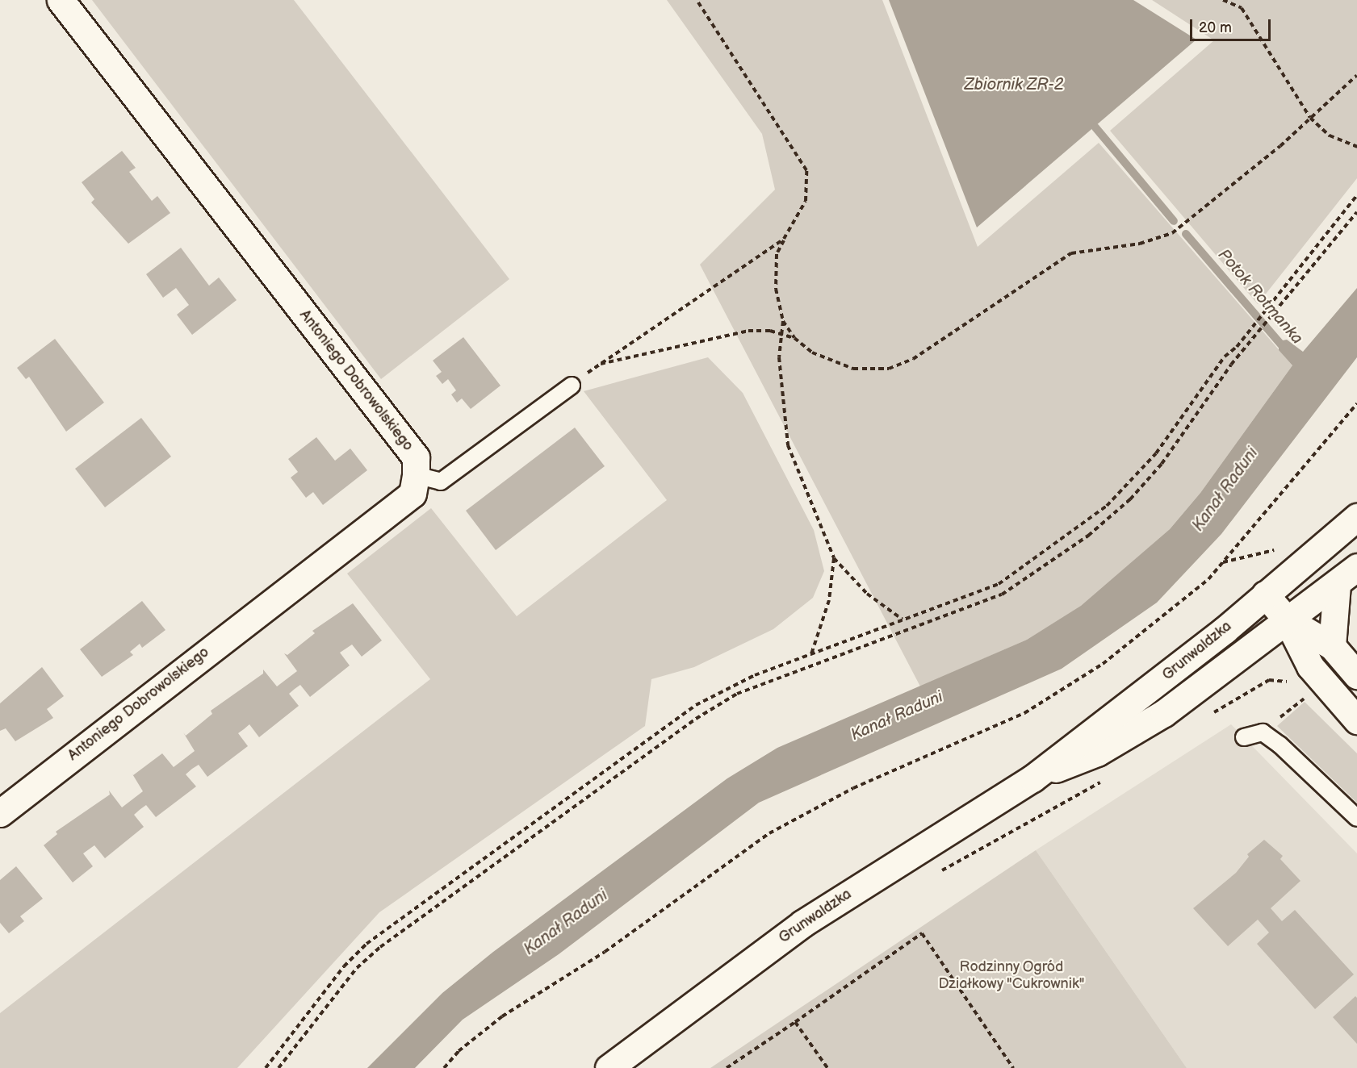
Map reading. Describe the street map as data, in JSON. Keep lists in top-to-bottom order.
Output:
{
  "streets": {
    "main road": ["Antoniego Dobrowolskiego", "Grunwaldzka"]
  },
  "water": ["Zbiornik ZR-2", "Potok Rotmanka", "Kanał Raduni"],
  "parks": ["Rodzinny Ogród Działkowy \"Cukrownik\""],
  "scale_bar": "20 m"
}
